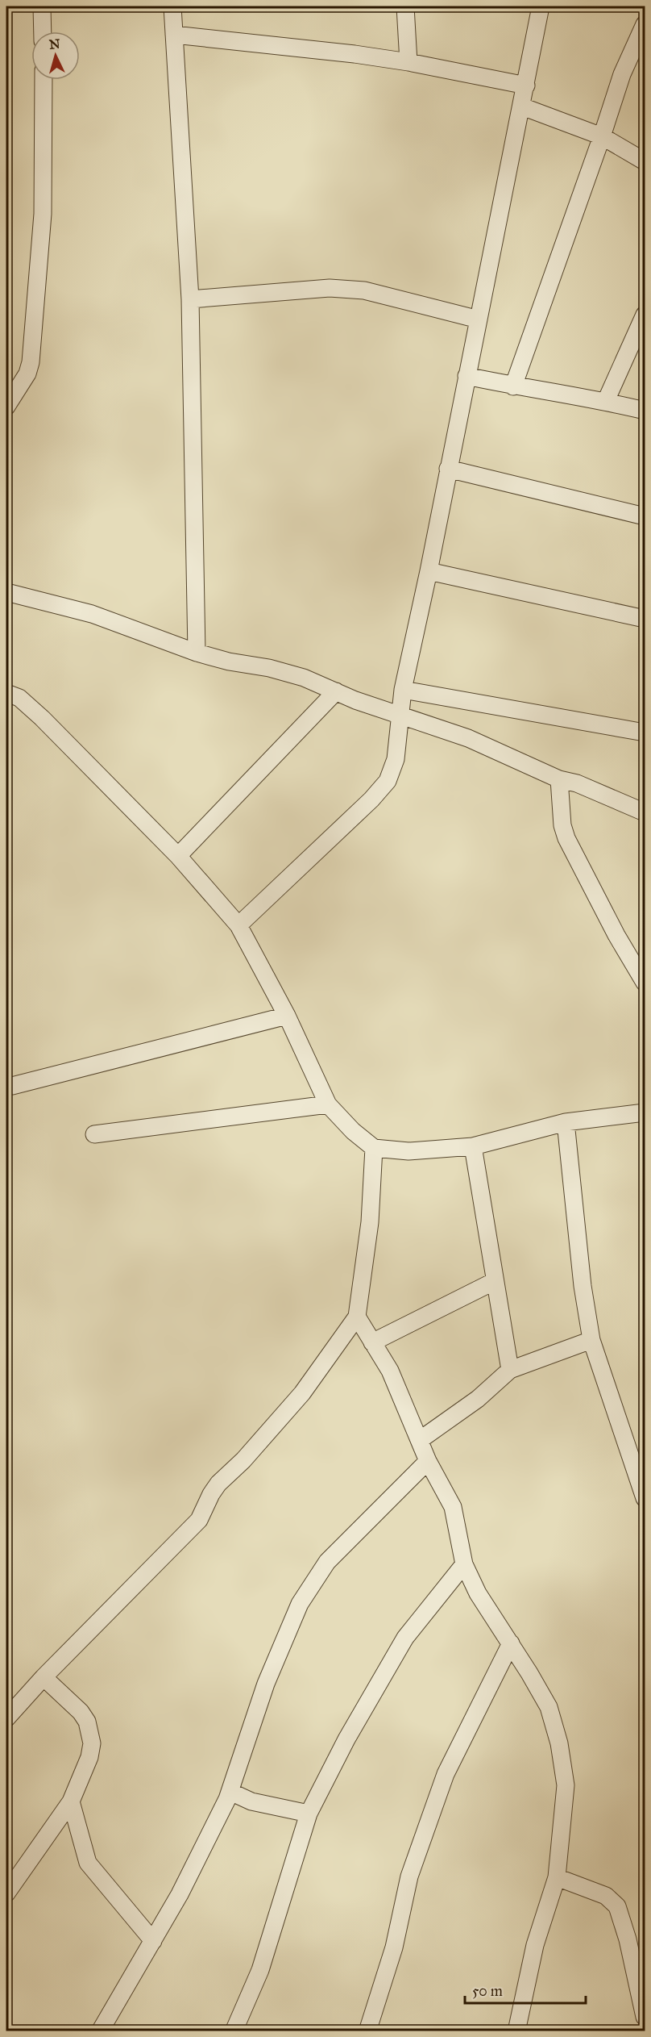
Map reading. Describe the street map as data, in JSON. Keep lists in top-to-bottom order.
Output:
{
  "scale_bar": "50 m",
  "north": "top"
}
